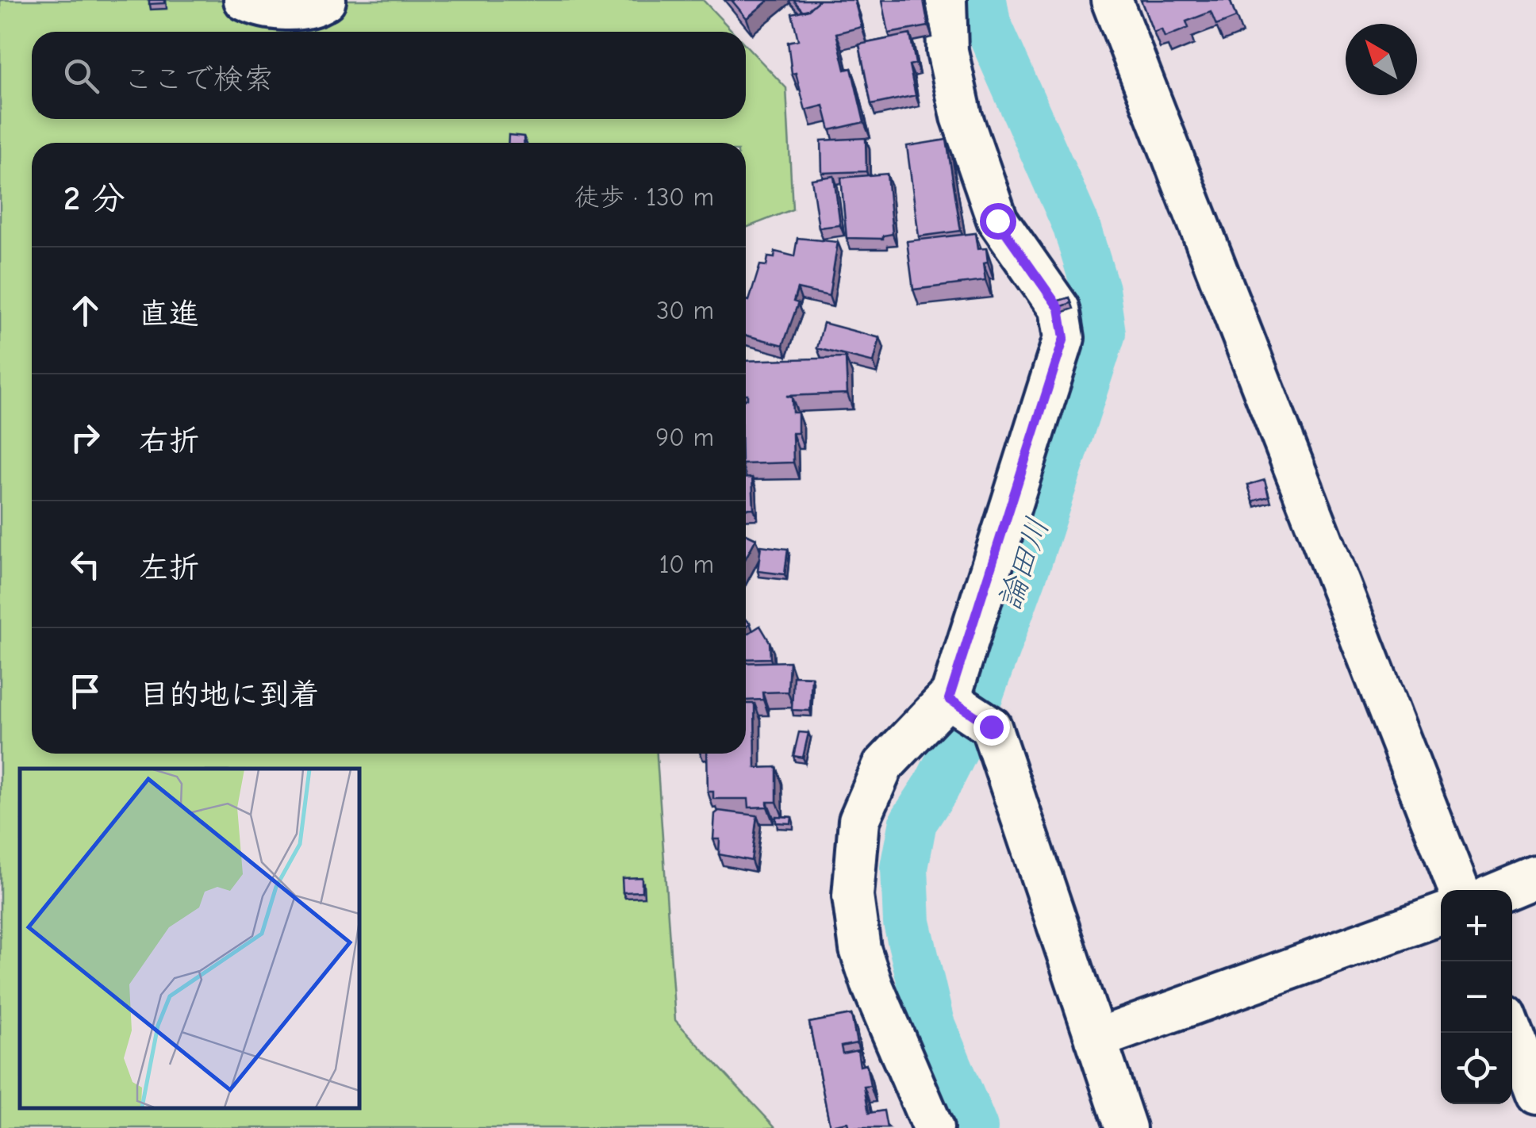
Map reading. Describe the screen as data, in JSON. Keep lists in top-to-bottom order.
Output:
{
  "water": ["論田川"],
  "north": "top left",
  "page": {
    "search": "ここで検索",
    "heading": ["2 分", "徒歩 · 130 m"],
    "list": [
      ["直進", "30 m"],
      ["右折", "90 m"],
      ["左折", "10 m"],
      "目的地に到着"
    ],
    "map_buttons": ["+", "−"]
  }
}
